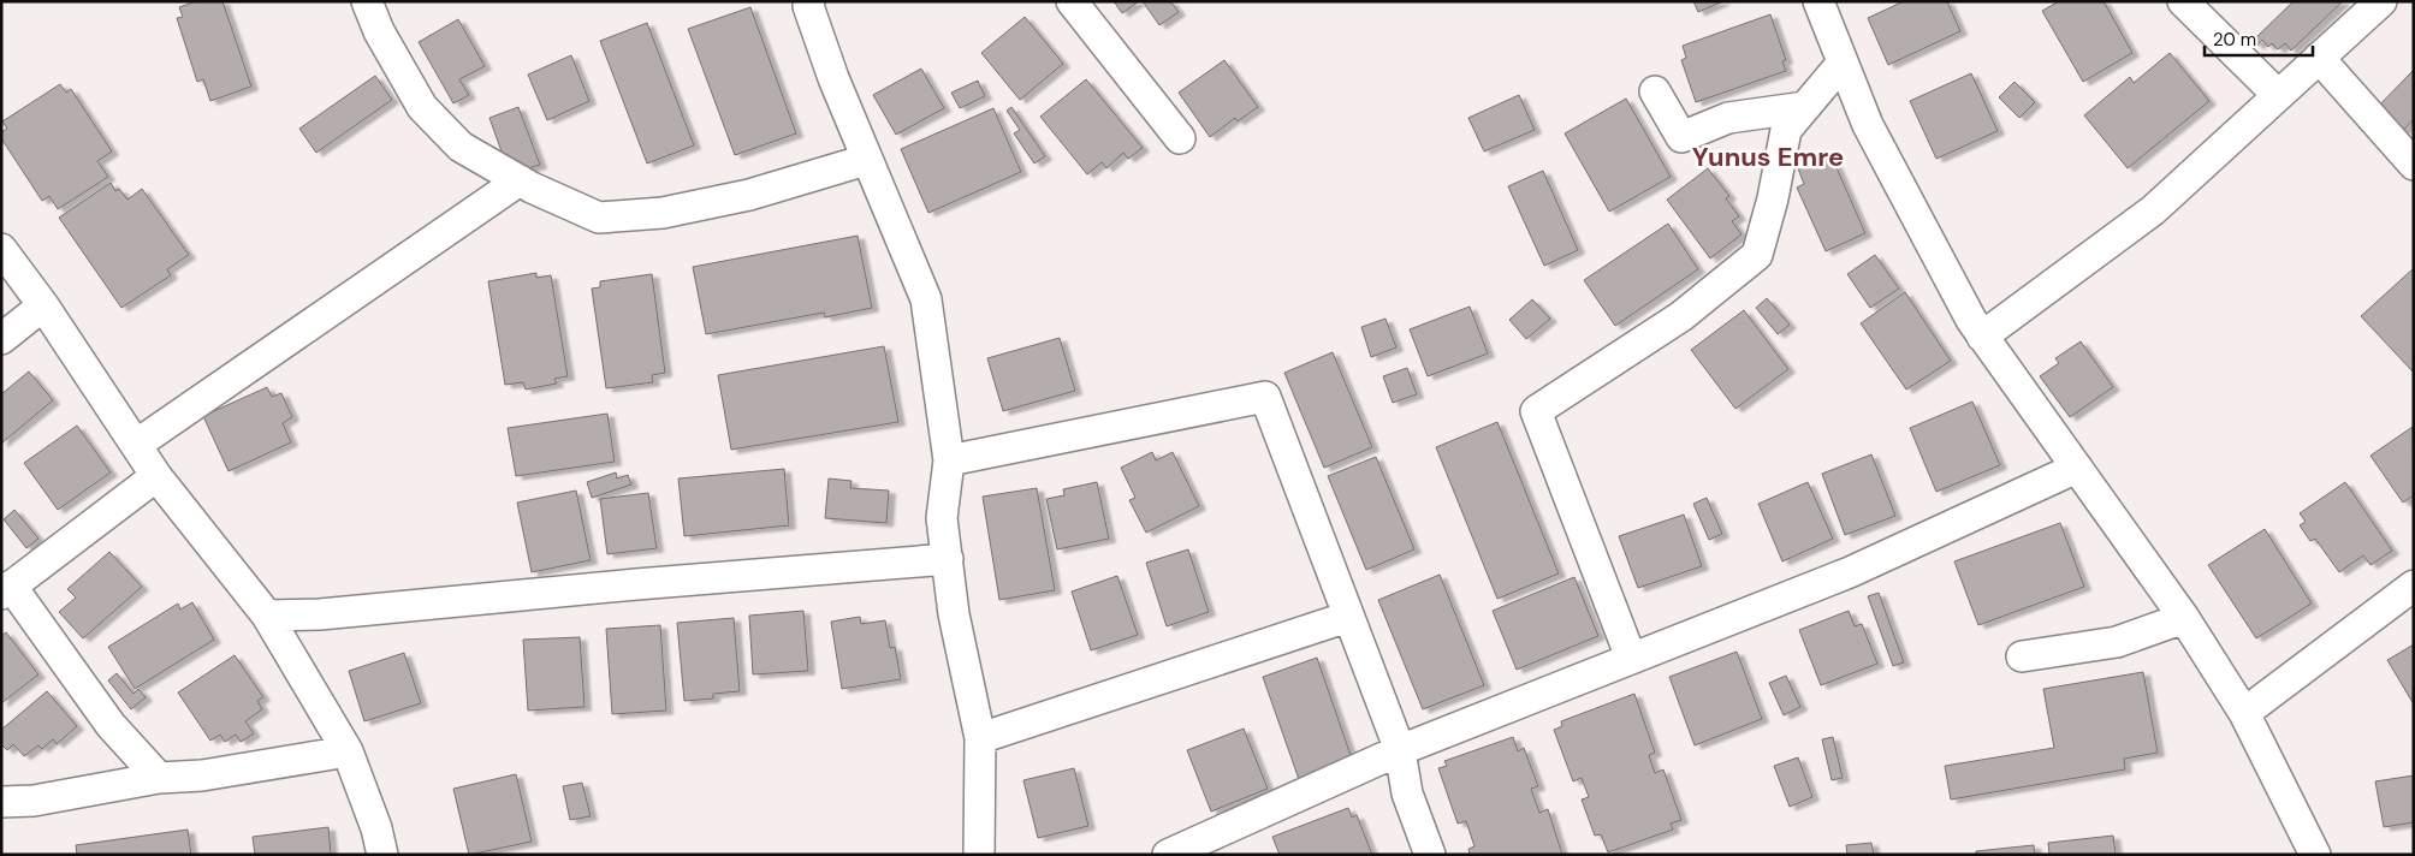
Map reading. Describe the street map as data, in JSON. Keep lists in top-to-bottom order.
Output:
{
  "districts": ["Yunus Emre"],
  "scale_bar": "20 m"
}
